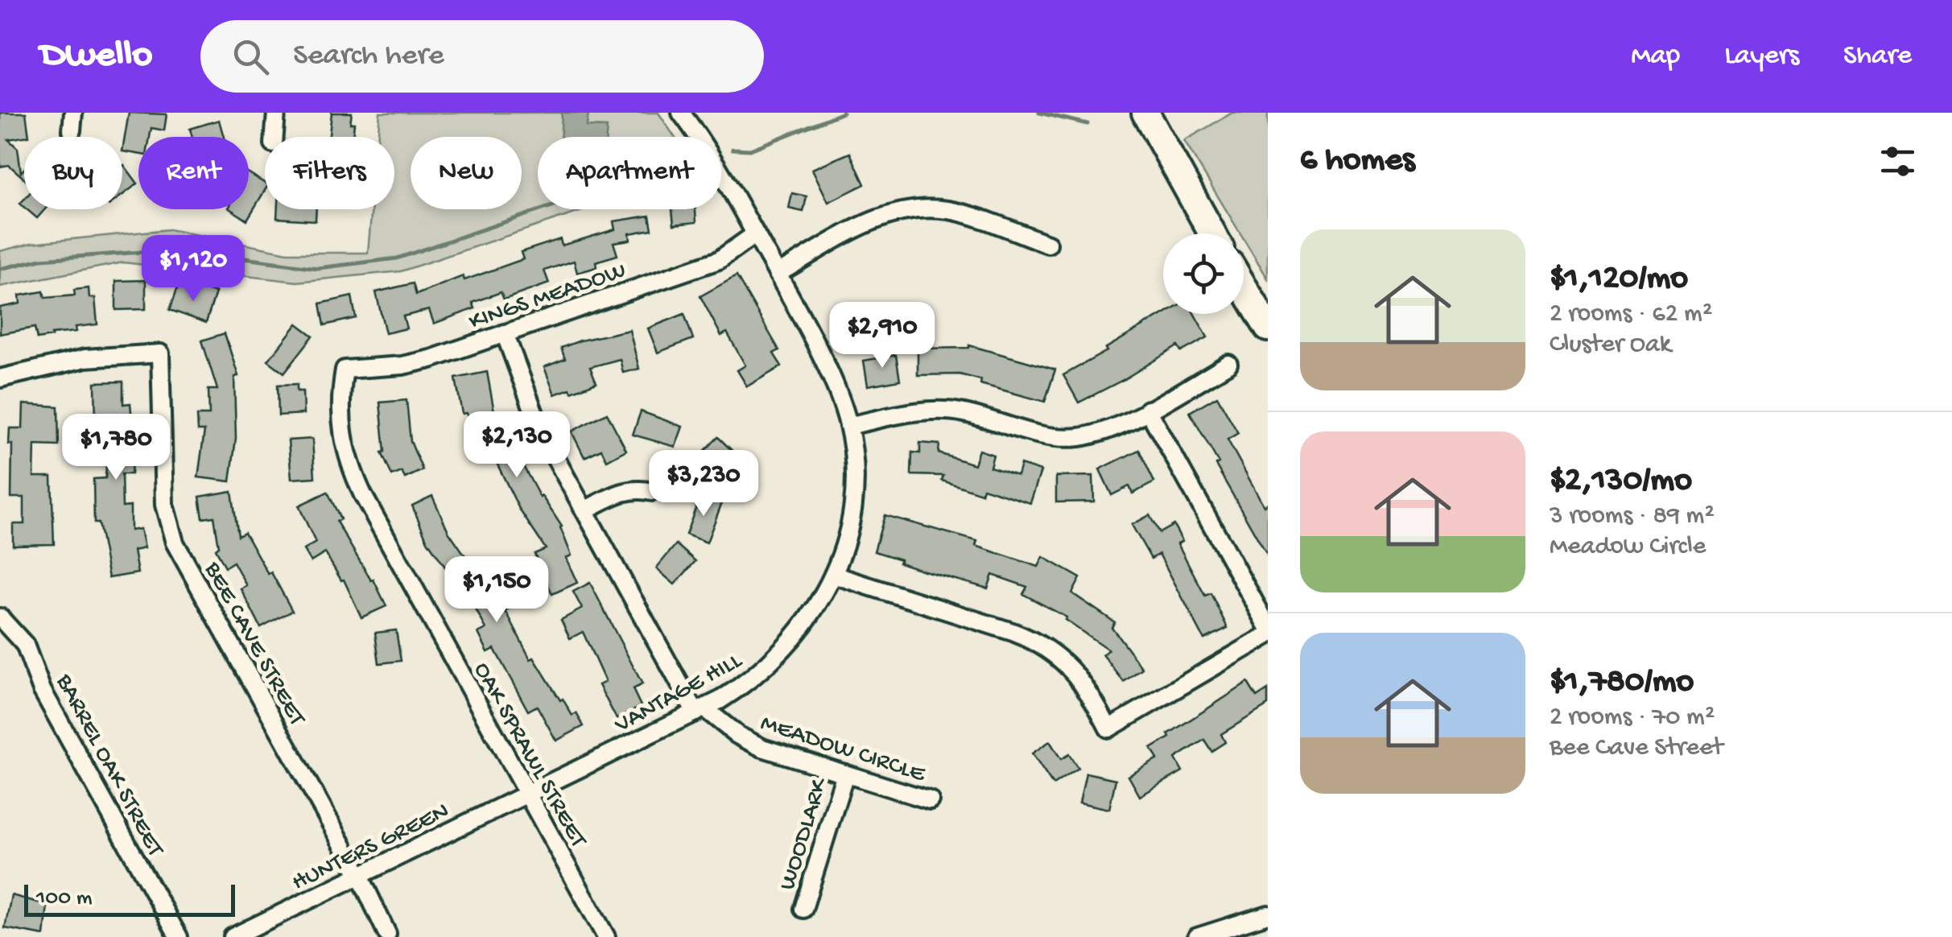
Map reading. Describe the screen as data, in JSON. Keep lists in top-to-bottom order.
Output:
{
  "streets": {
    "street": [
      "KINGS MEADOW",
      "BEE CAVE STREET",
      "VANTAGE HILL",
      "MEADOW CIRCLE",
      "OAK SPRAWL STREET",
      "BARREL OAK STREET",
      "WOODLARK",
      "HUNTERS GREEN"
    ]
  },
  "crossings": [
    ["KINGS MEADOW", "VANTAGE HILL"],
    ["KINGS MEADOW", "MEADOW CIRCLE"],
    ["KINGS MEADOW", "OAK SPRAWL STREET"],
    ["BEE CAVE STREET", "HUNTERS GREEN"],
    ["VANTAGE HILL", "MEADOW CIRCLE"],
    ["VANTAGE HILL", "OAK SPRAWL STREET"],
    ["VANTAGE HILL", "HUNTERS GREEN"],
    ["MEADOW CIRCLE", "WOODLARK"],
    ["OAK SPRAWL STREET", "HUNTERS GREEN"]
  ],
  "scale_bar": "100 m",
  "page": {
    "header": "Dwello",
    "search": "Search here",
    "nav": ["Map", "Layers", "Share"],
    "heading": "6 homes",
    "chip": [
      "Buy",
      "Rent",
      "Filters",
      "New",
      "Apartment"
    ],
    "list": [
      {
        "name": "$1,120/mo",
        "note": "2 rooms · 62 m² · Cluster Oak"
      },
      {
        "name": "$2,130/mo",
        "note": "3 rooms · 89 m² · Meadow Circle"
      },
      {
        "name": "$1,780/mo",
        "note": "2 rooms · 70 m² · Bee Cave Street"
      }
    ],
    "price": [
      "$1,120",
      "$2,910",
      "$2,130",
      "$1,780",
      "$3,230",
      "$1,150"
    ],
    "scale": "100 m"
  }
}
